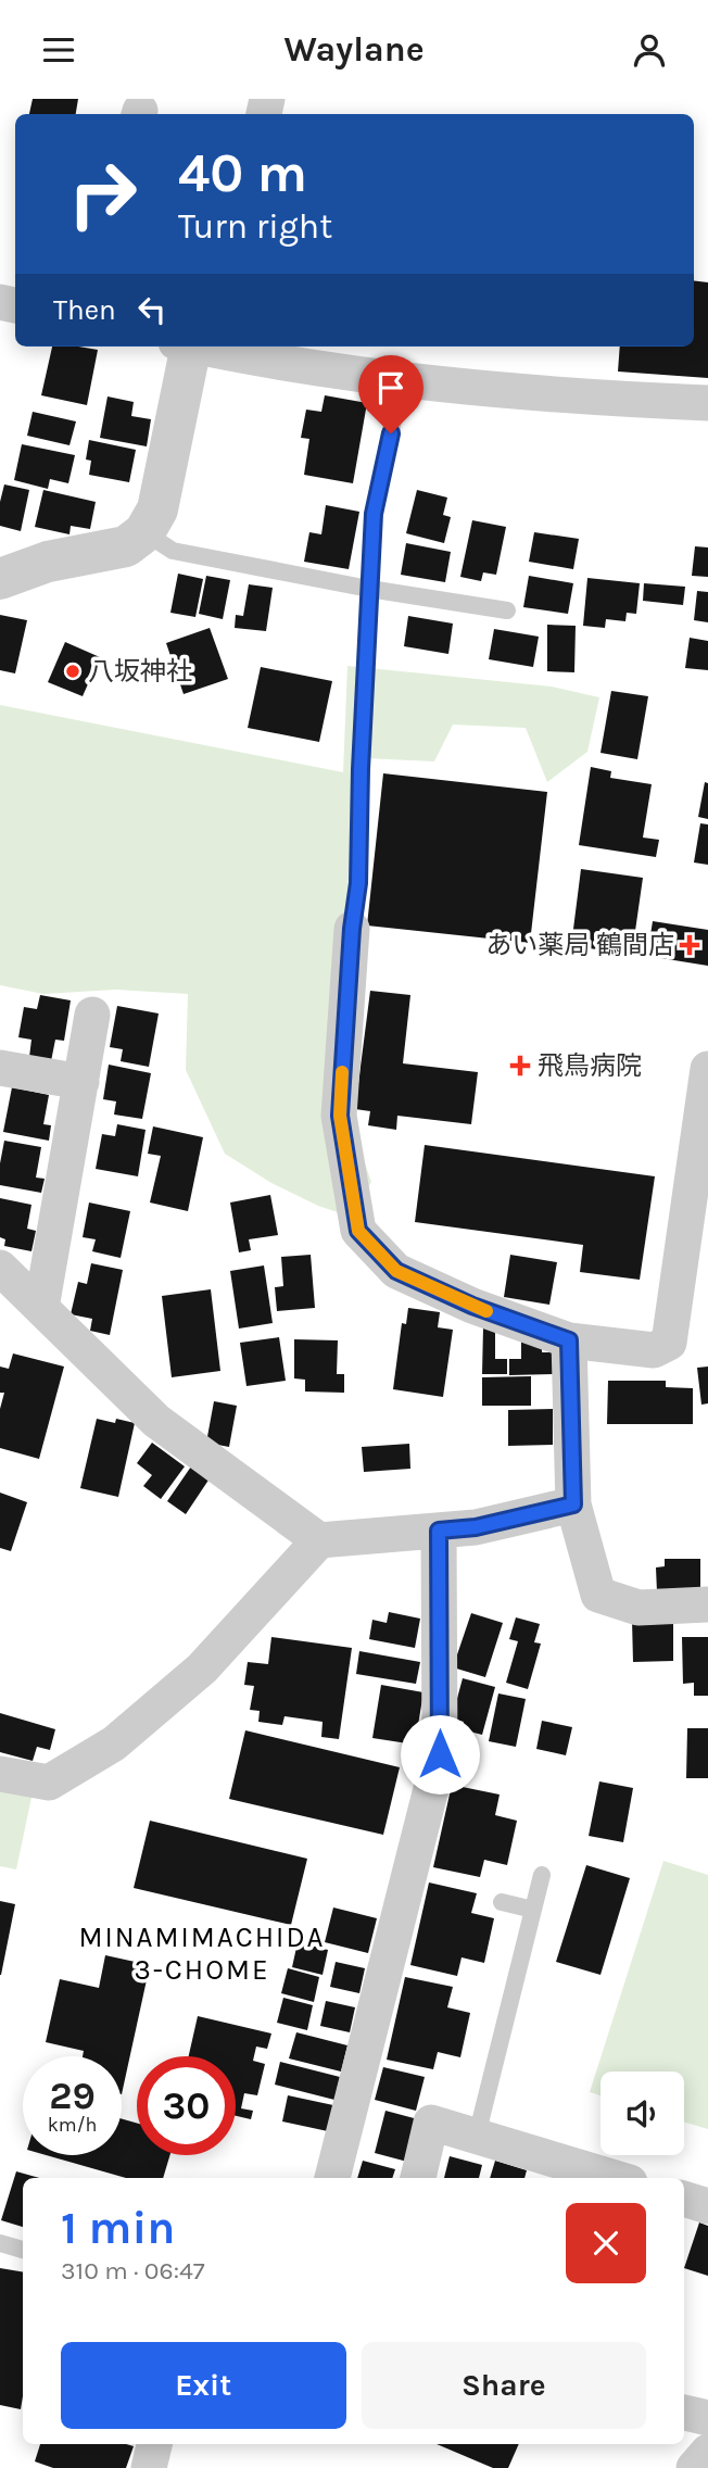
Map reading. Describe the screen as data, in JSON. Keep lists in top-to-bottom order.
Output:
{
  "districts": ["MINAMIMACHIDA 3-CHOME"],
  "places": {
    "other": ["八坂神社"],
    "health": ["あい薬局 鶴間店", "飛鳥病院"]
  },
  "page": {
    "header": "Waylane",
    "turn": ["40 m", "Turn right"],
    "then": "Then",
    "speed": "29 km/h",
    "limit": "30",
    "heading": ["1 min", "310 m · 06:47"],
    "buttons": ["Exit", "Share"]
  }
}
